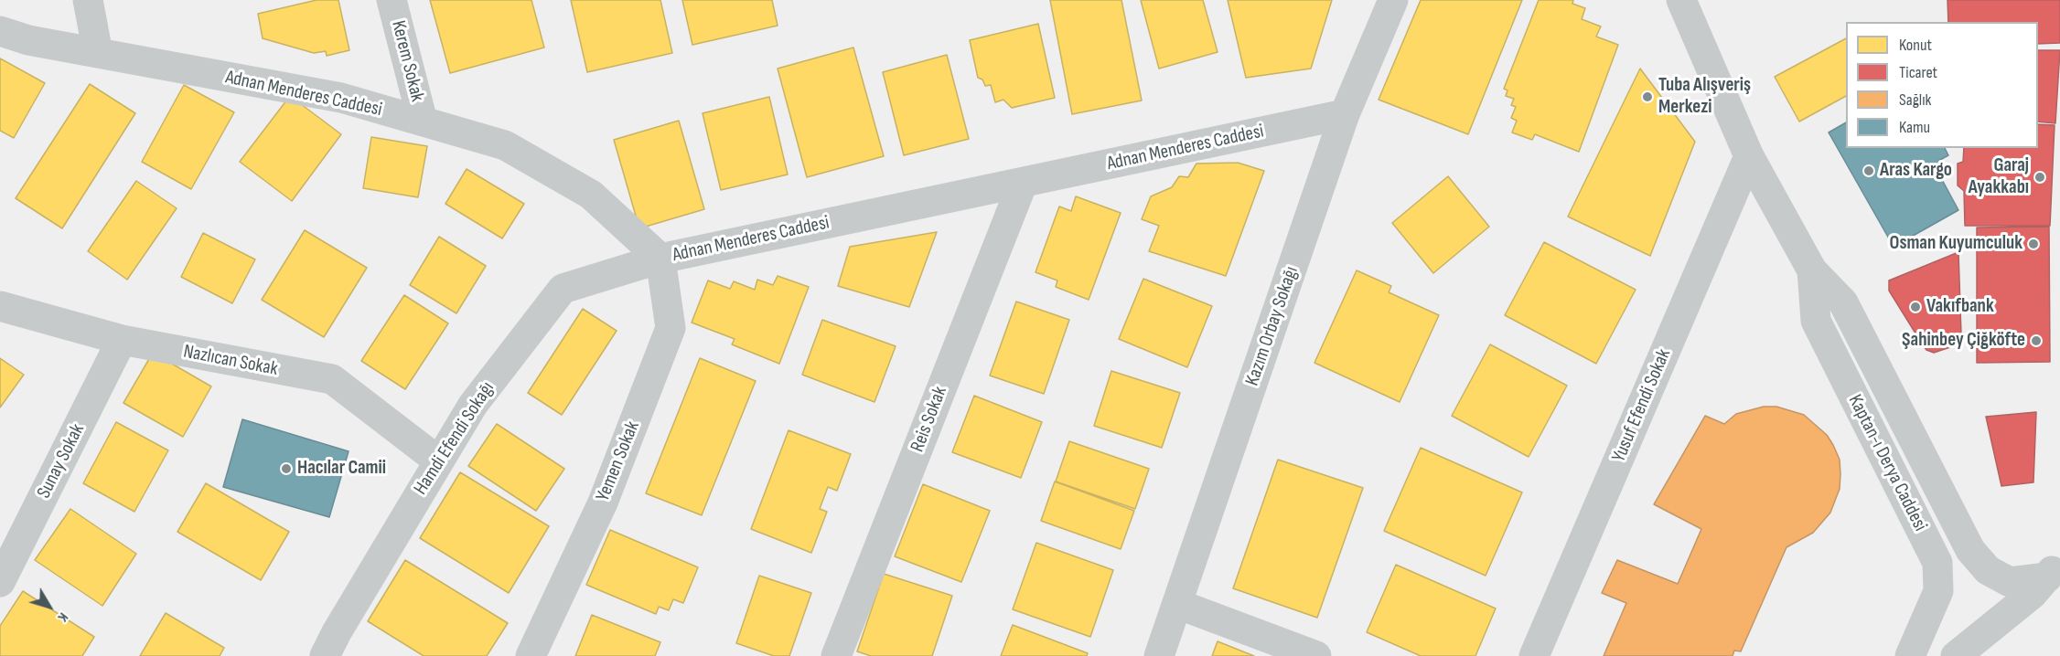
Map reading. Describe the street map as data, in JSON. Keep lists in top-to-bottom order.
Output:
{
  "streets": {
    "street": [
      "Kerem Sokak",
      "Adnan Menderes Caddesi",
      "Kazım Orbay Sokağı",
      "Nazlıcan Sokak",
      "Yusuf Efendi Sokak",
      "Reis Sokak",
      "Hamdi Efendi Sokağı",
      "Sunay Sokak",
      "Yemen Sokak",
      "Kaptan-ı Derya Caddesi"
    ]
  },
  "crossings": [
    ["Kerem Sokak", "Adnan Menderes Caddesi"],
    ["Adnan Menderes Caddesi", "Kazım Orbay Sokağı"],
    ["Adnan Menderes Caddesi", "Reis Sokak"],
    ["Adnan Menderes Caddesi", "Hamdi Efendi Sokağı"],
    ["Adnan Menderes Caddesi", "Yemen Sokak"],
    ["Nazlıcan Sokak", "Hamdi Efendi Sokağı"],
    ["Nazlıcan Sokak", "Sunay Sokak"],
    ["Yusuf Efendi Sokak", "Kaptan-ı Derya Caddesi"],
    ["Hamdi Efendi Sokağı", "Yemen Sokak"]
  ],
  "places": [
    "Tuba Alışveriş Merkezi",
    "Aras Kargo",
    "Garaj Ayakkabı",
    "Osman Kuyumculuk",
    "Vakıfbank",
    "Şahinbey Çiğköfte",
    "Hacılar Camii"
  ],
  "legend": [
    "Konut",
    "Ticaret",
    "Sağlık",
    "Kamu"
  ],
  "north": "bottom right"
}
